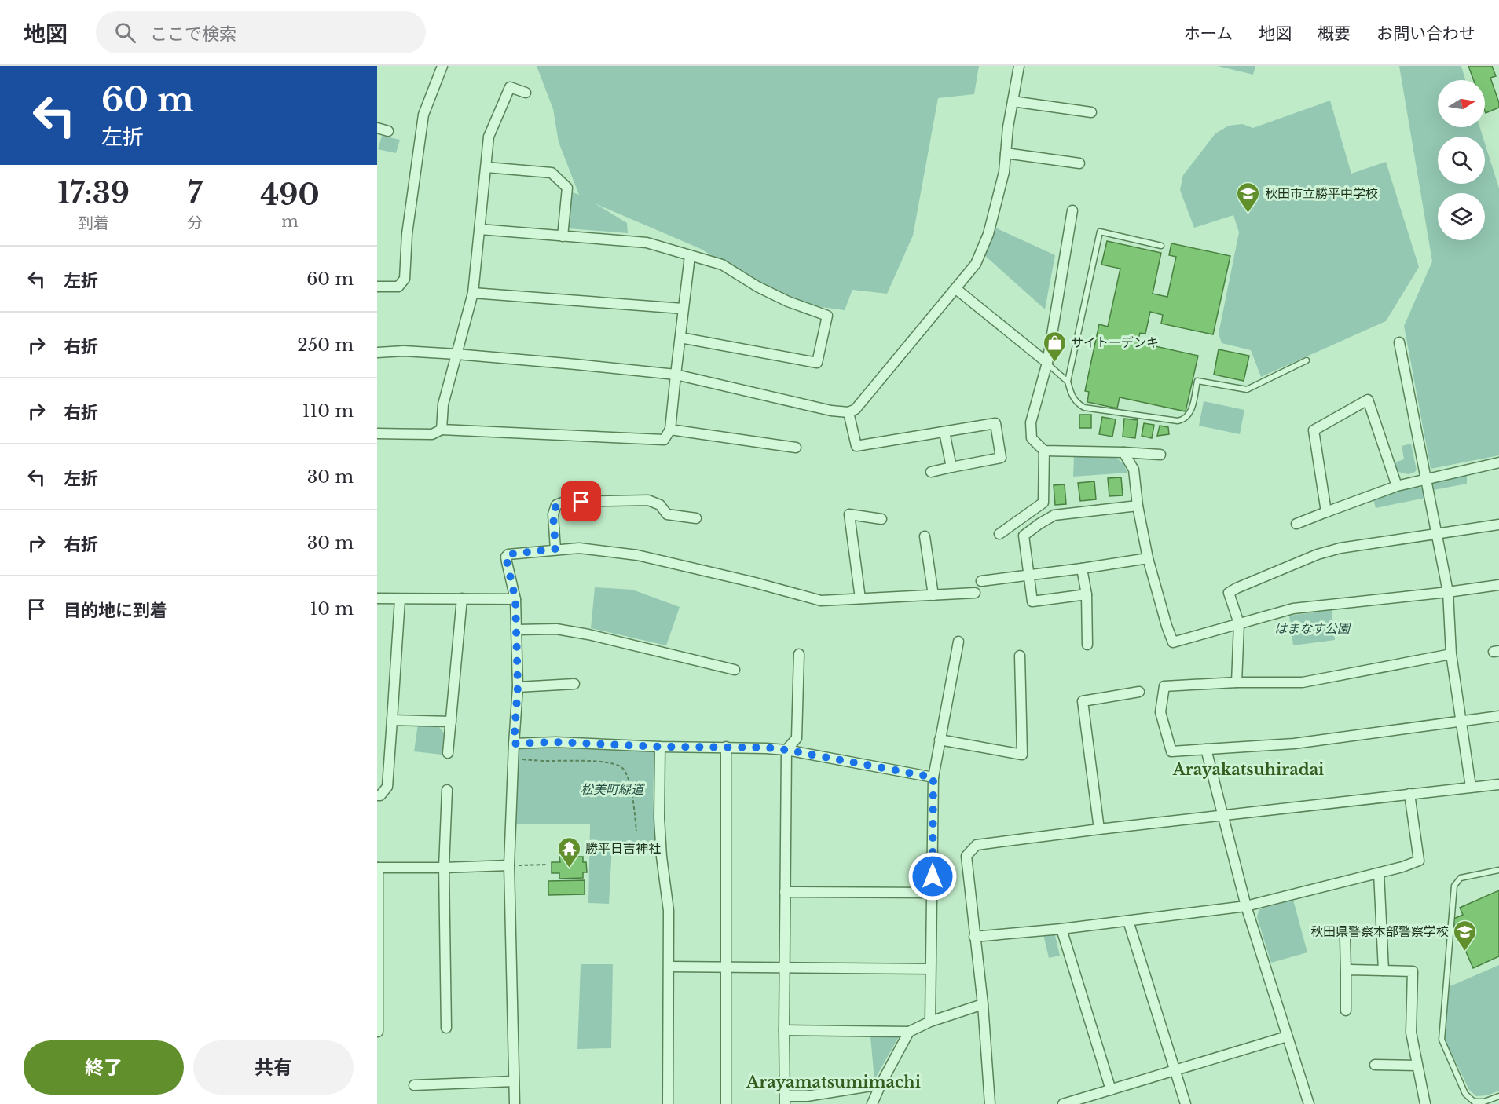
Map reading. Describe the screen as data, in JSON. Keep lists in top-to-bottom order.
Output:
{
  "districts": ["Arayakatsuhiradai", "Arayamatsumimachi"],
  "parks": ["はまなす公園", "松美町緑道"],
  "places": {
    "school or university": ["秋田市立勝平中学校", "秋田県警察本部警察学校"],
    "shop": ["サイトーデンキ"],
    "temple": ["勝平日吉神社"]
  },
  "north": "right",
  "page": {
    "header": "地図",
    "search": "ここで検索",
    "nav": [
      "ホーム",
      "地図",
      "概要",
      "お問い合わせ"
    ],
    "turn": ["60 m", "左折"],
    "eta": [
      "17:39",
      "到着",
      "7",
      "分",
      "490",
      "m"
    ],
    "list": [
      {
        "name": "左折",
        "value": "60 m"
      },
      {
        "name": "右折",
        "value": "250 m"
      },
      {
        "name": "右折",
        "value": "110 m"
      },
      {
        "name": "左折",
        "value": "30 m"
      },
      {
        "name": "右折",
        "value": "30 m"
      },
      {
        "name": "目的地に到着",
        "value": "10 m"
      }
    ],
    "buttons": ["終了", "共有"]
  }
}
